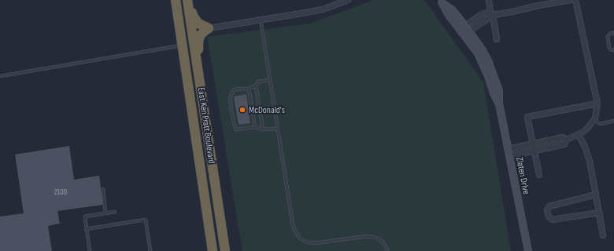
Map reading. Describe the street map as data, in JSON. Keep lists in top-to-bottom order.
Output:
{
  "streets": {
    "highway": ["East Ken Pratt Boulevard"],
    "street": ["Zlaten Drive"]
  },
  "places": ["McDonald's"],
  "house_numbers": ["2100"]
}
